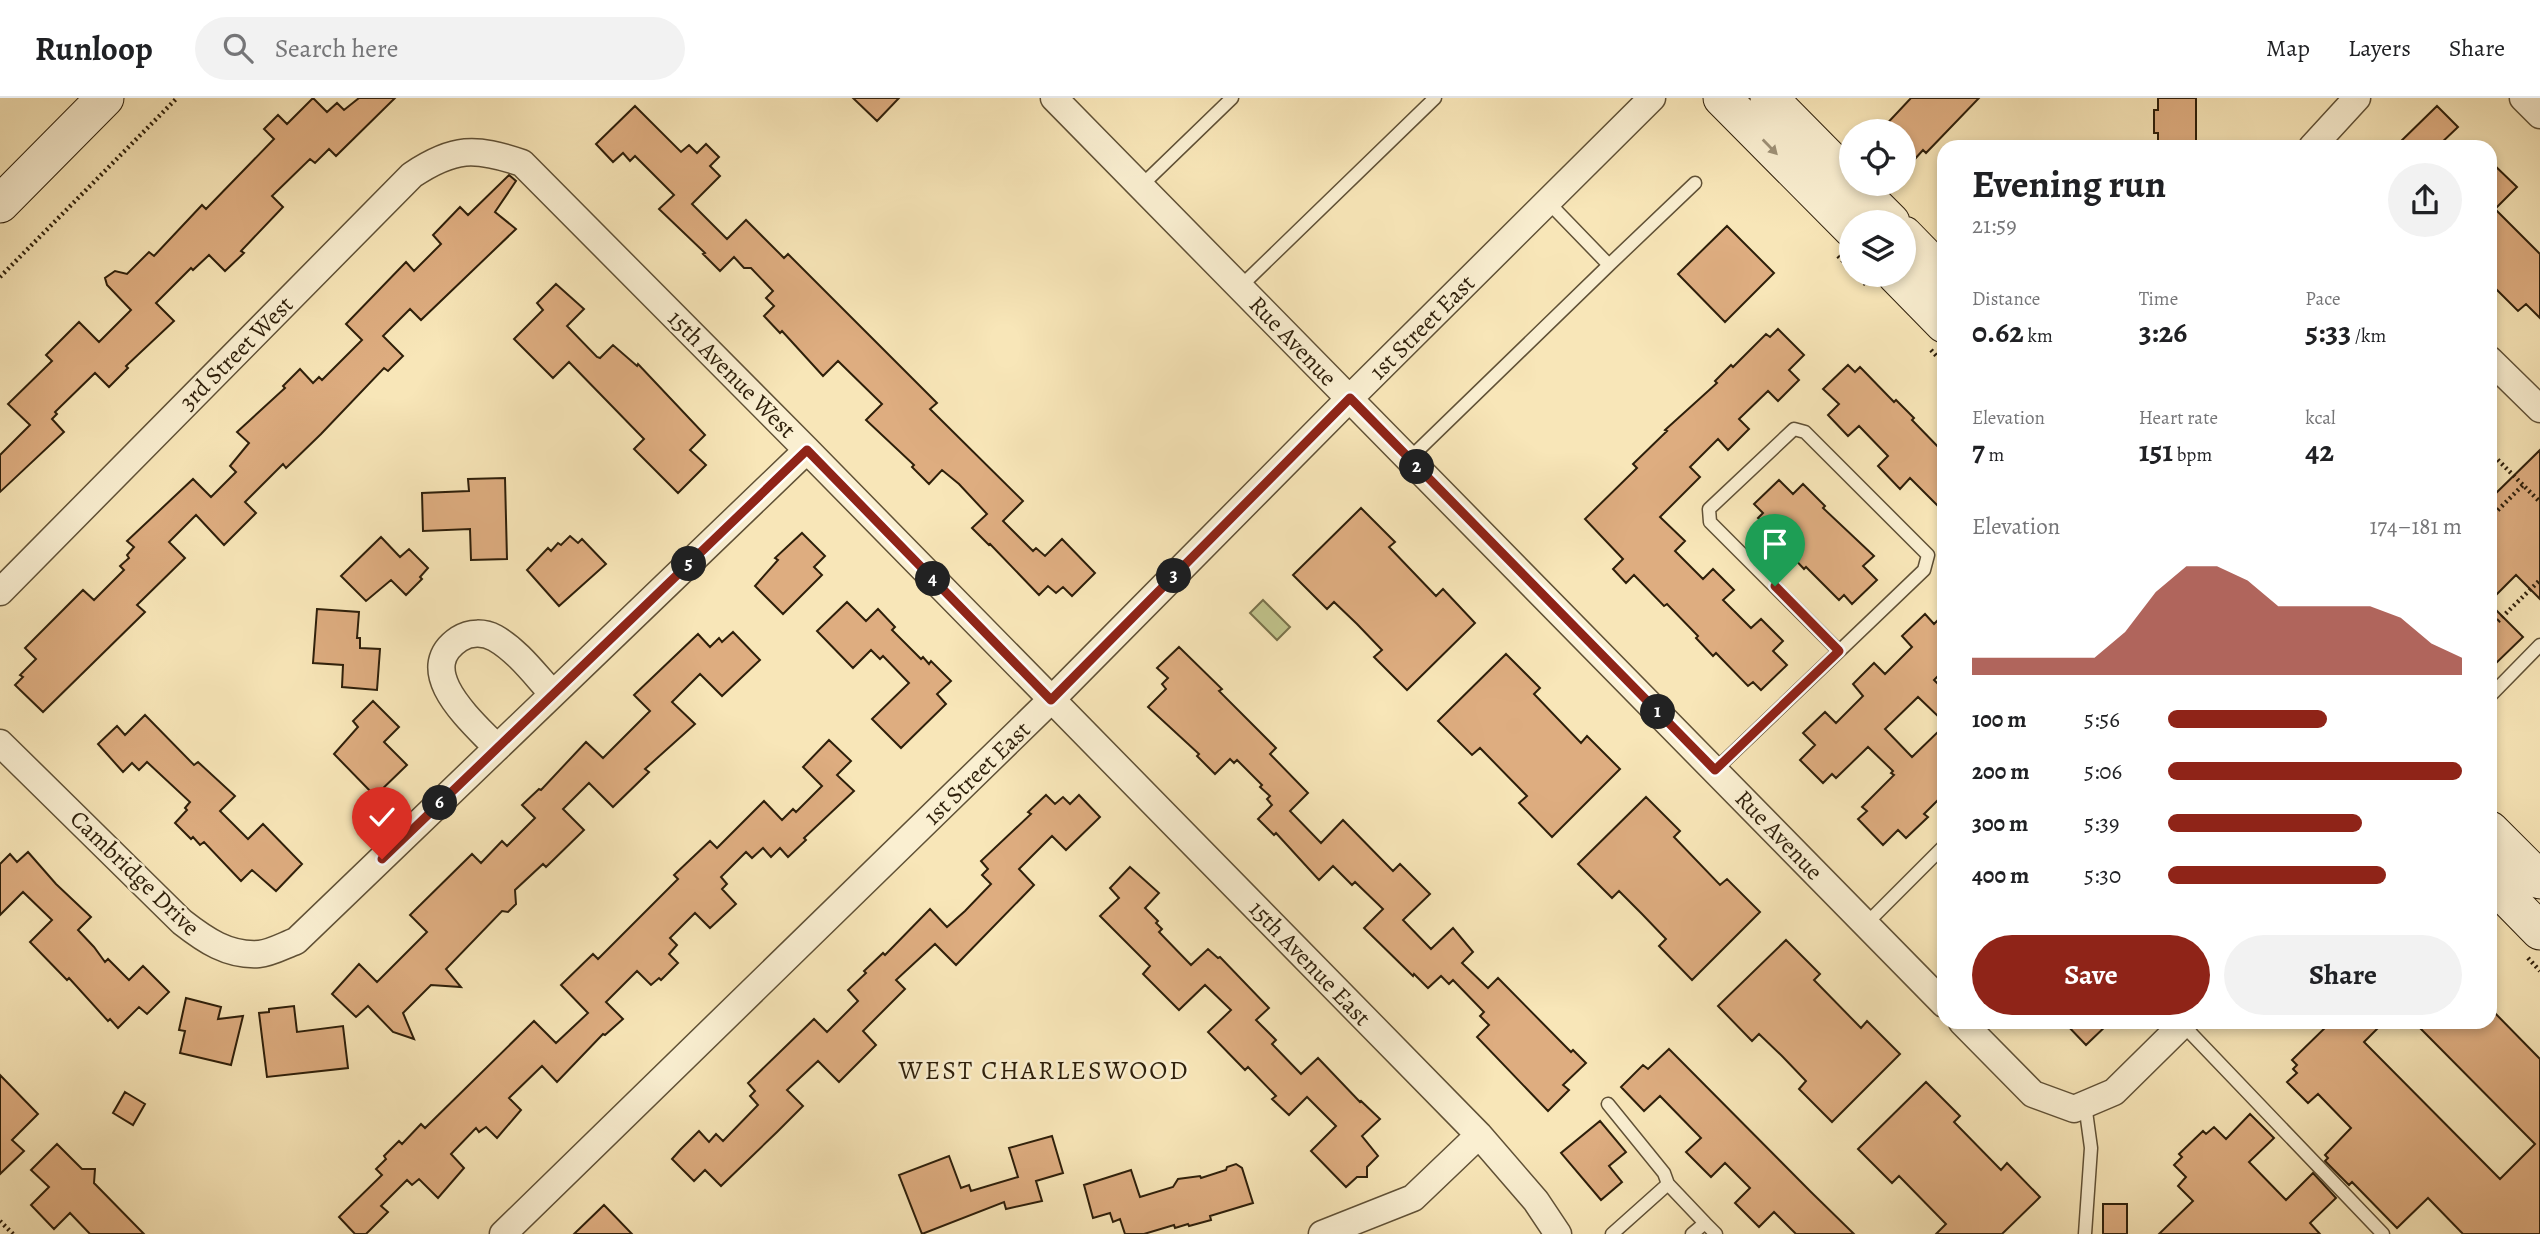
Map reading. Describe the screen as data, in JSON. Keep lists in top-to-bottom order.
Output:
{
  "streets": {
    "street": [
      "1st Street East",
      "Rue Avenue",
      "3rd Street West",
      "15th Avenue West",
      "Cambridge Drive",
      "15th Avenue East"
    ]
  },
  "crossings": [
    ["1st Street East", "Rue Avenue"],
    ["1st Street East", "15th Avenue West"],
    ["1st Street East", "15th Avenue East"],
    ["3rd Street West", "15th Avenue West"],
    ["15th Avenue West", "Cambridge Drive"],
    ["15th Avenue West", "15th Avenue East"]
  ],
  "districts": ["WEST CHARLESWOOD"],
  "page": {
    "header": "Runloop",
    "search": "Search here",
    "nav": ["Map", "Layers", "Share"],
    "heading": ["Evening run", "21:59"],
    "stats": [
      ["Distance", "0.62 km"],
      ["Time", "3:26"],
      ["Pace", "5:33 /km"],
      ["Elevation", "7 m"],
      ["Heart rate", "151 bpm"],
      ["kcal", "42"]
    ],
    "pins": [
      "2",
      "5",
      "3",
      "4",
      "1",
      "6"
    ],
    "chart": ["Elevation", "174–181 m"],
    "list": [
      {
        "name": "100 m",
        "note": "5:56"
      },
      {
        "name": "200 m",
        "note": "5:06"
      },
      {
        "name": "300 m",
        "note": "5:39"
      },
      {
        "name": "400 m",
        "note": "5:30"
      }
    ],
    "buttons": ["Save", "Share"]
  }
}
